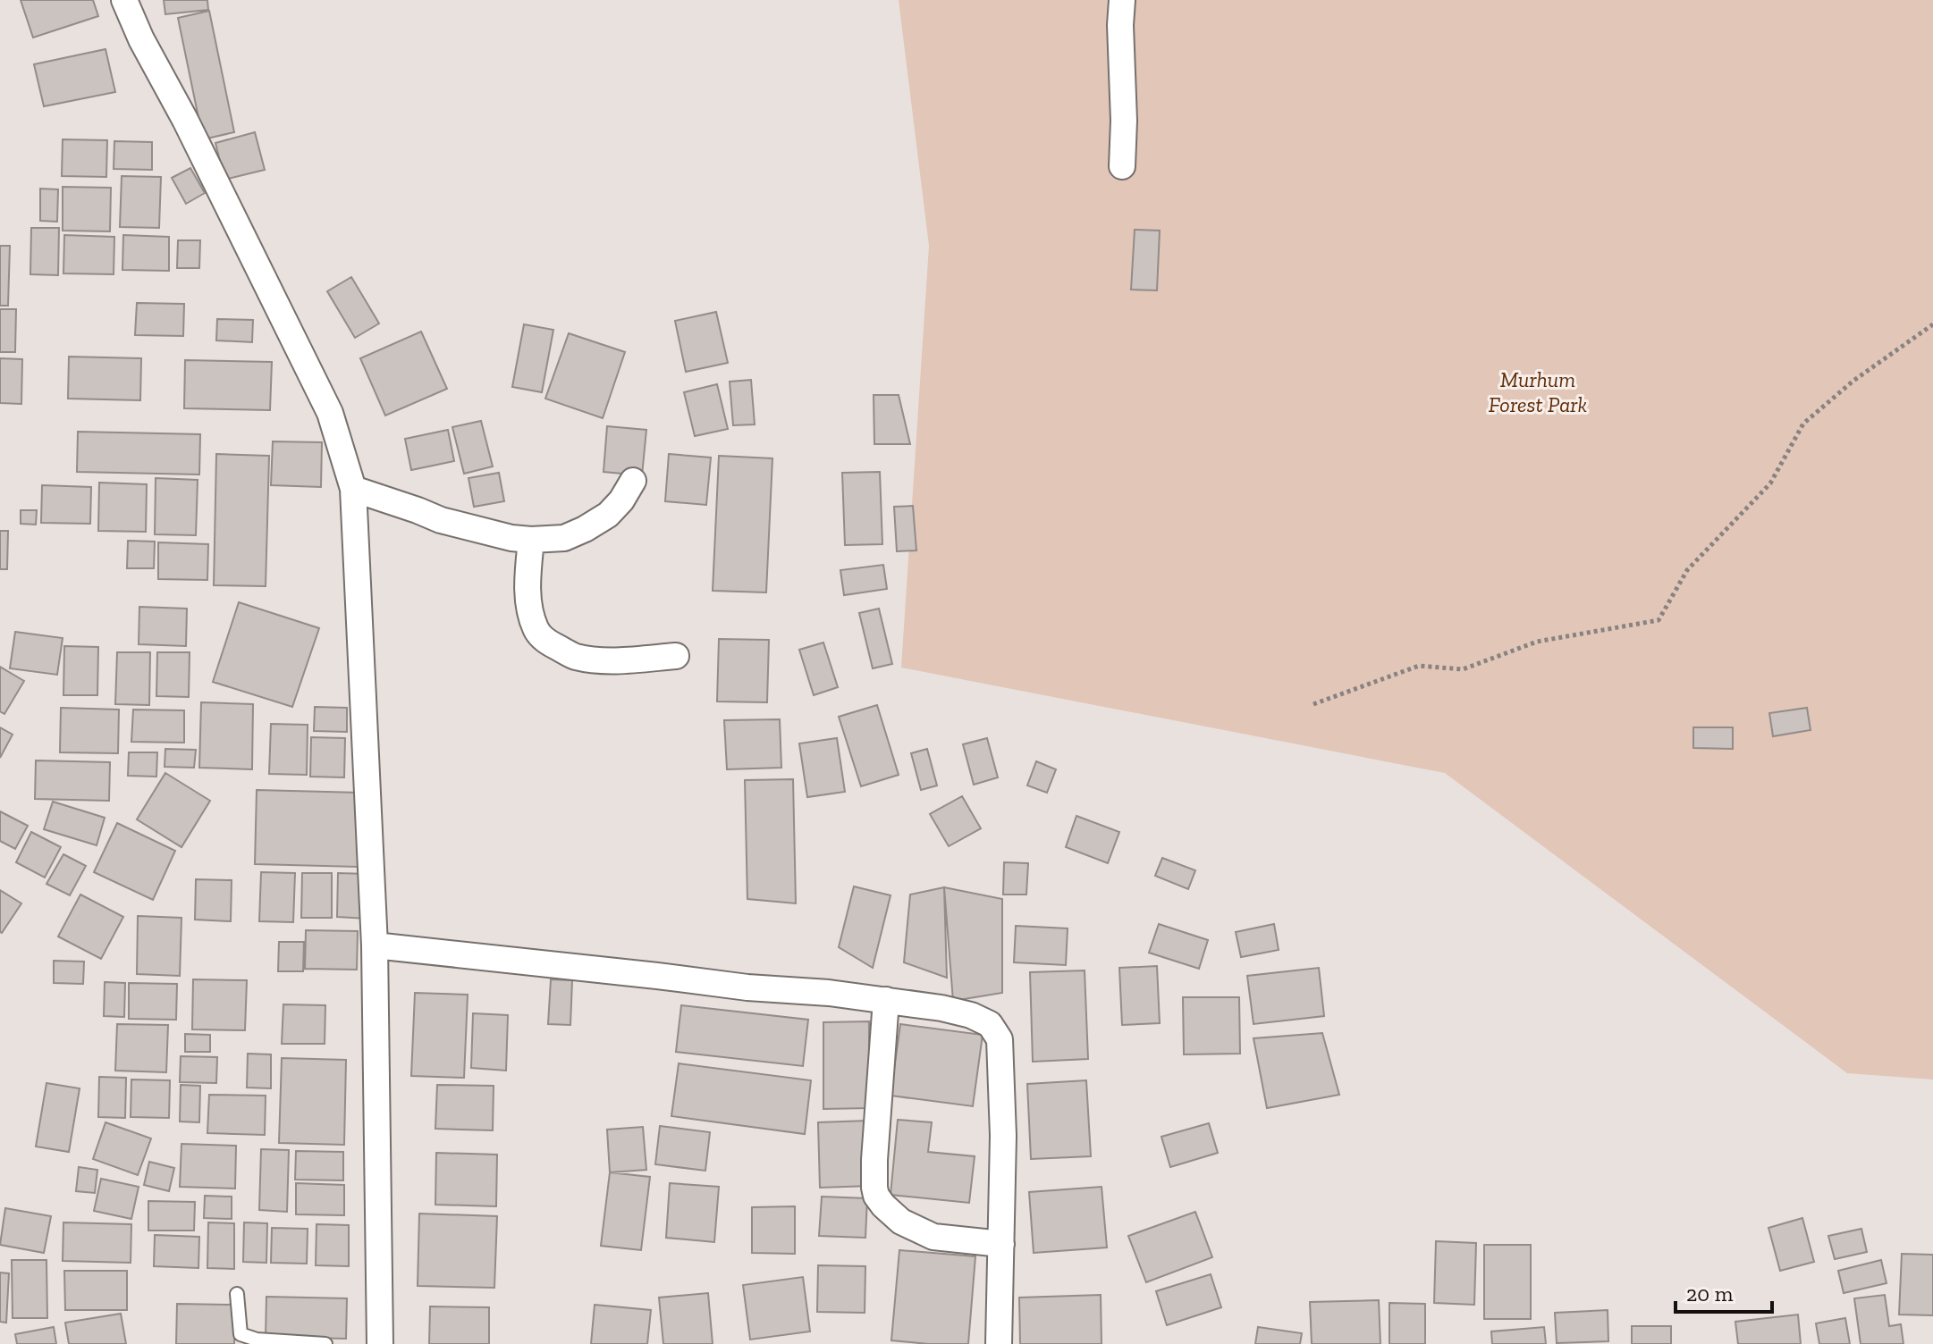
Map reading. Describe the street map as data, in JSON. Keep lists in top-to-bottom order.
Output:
{
  "parks": ["Murhum Forest Park"],
  "scale_bar": "20 m"
}
